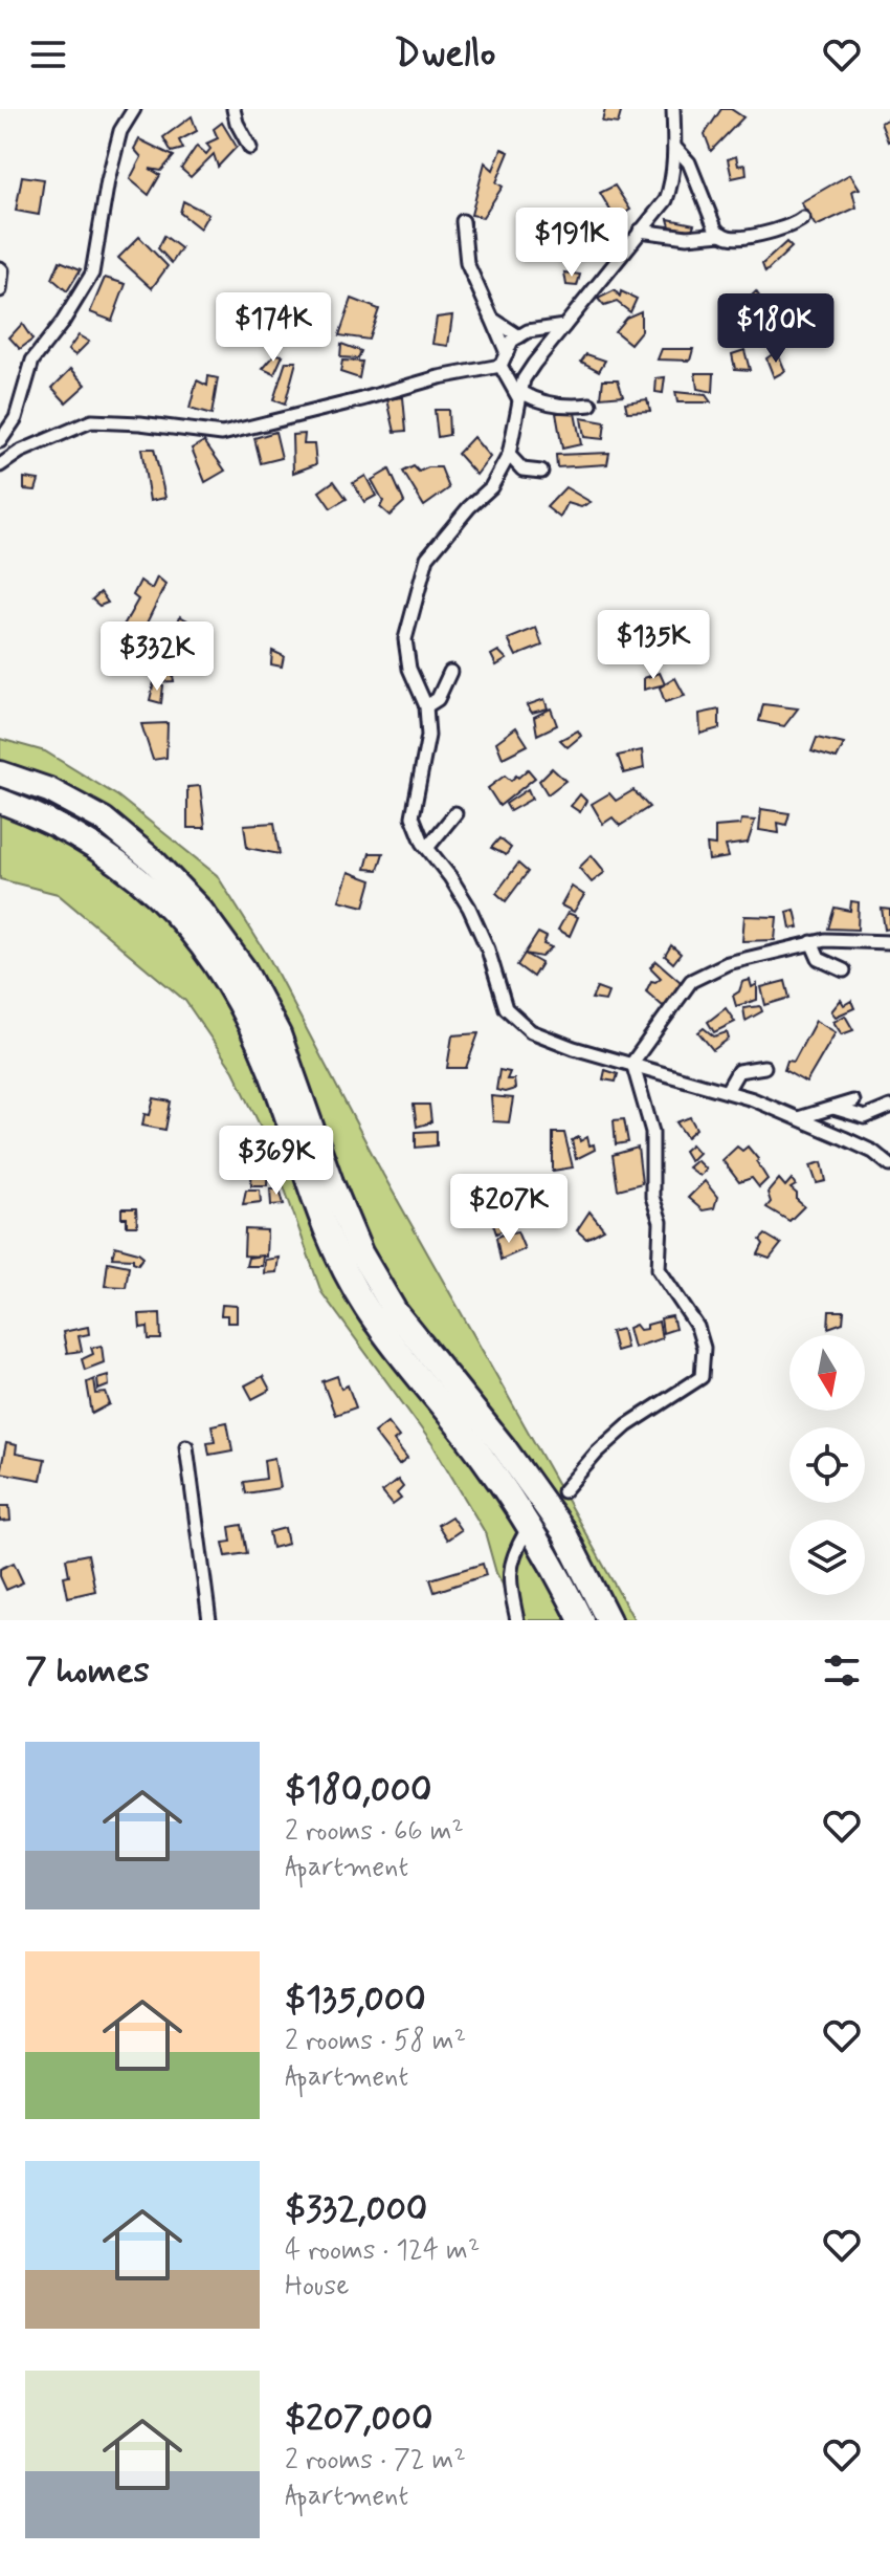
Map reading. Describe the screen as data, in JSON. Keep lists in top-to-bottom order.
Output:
{
  "north": "bottom",
  "page": {
    "header": "Dwello",
    "price": [
      "$191K",
      "$174K",
      "$180K",
      "$135K",
      "$332K",
      "$369K",
      "$207K"
    ],
    "heading": "7 homes",
    "list": [
      {
        "name": "$180,000",
        "note": "2 rooms · 66 m² · Apartment"
      },
      {
        "name": "$135,000",
        "note": "2 rooms · 58 m² · Apartment"
      },
      {
        "name": "$332,000",
        "note": "4 rooms · 124 m² · House"
      },
      {
        "name": "$207,000",
        "note": "2 rooms · 72 m² · Apartment"
      }
    ]
  }
}
